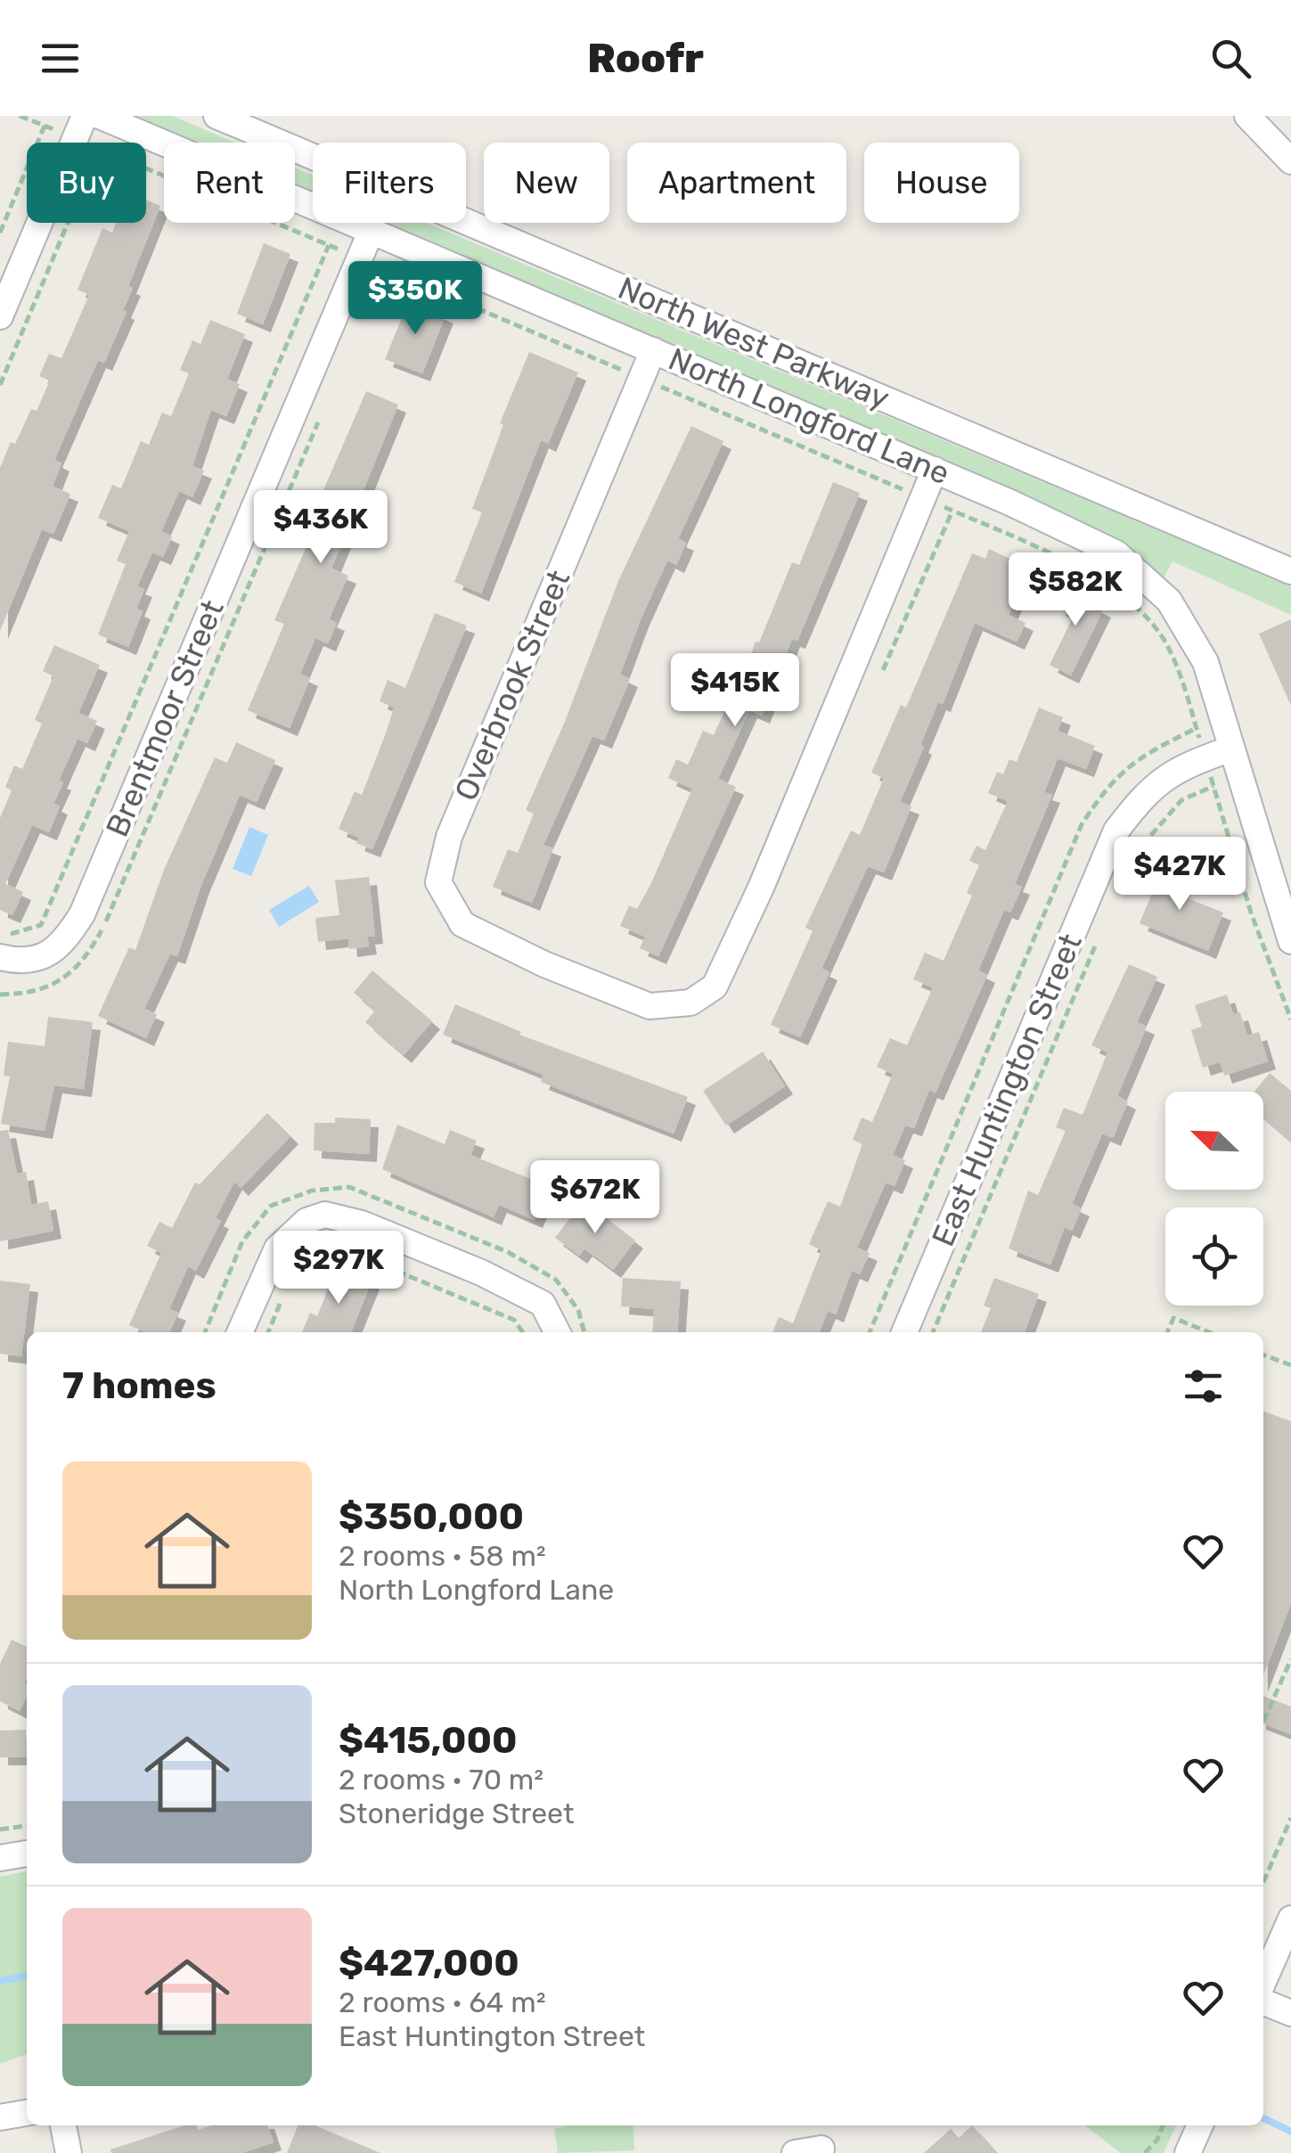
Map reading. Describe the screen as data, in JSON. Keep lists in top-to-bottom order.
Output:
{
  "streets": {
    "street": [
      "North West Parkway",
      "North Longford Lane",
      "Overbrook Street",
      "Brentmoor Street",
      "East Huntington Street"
    ]
  },
  "crossings": [
    ["North Longford Lane", "Overbrook Street"],
    ["North Longford Lane", "Brentmoor Street"],
    ["North Longford Lane", "East Huntington Street"]
  ],
  "north": "top left",
  "page": {
    "header": "Roofr",
    "chip": [
      "Buy",
      "Rent",
      "Filters",
      "New",
      "Apartment",
      "House"
    ],
    "price": [
      "$350K",
      "$436K",
      "$582K",
      "$415K",
      "$427K",
      "$672K",
      "$297K"
    ],
    "heading": "7 homes",
    "list": [
      {
        "name": "$350,000",
        "note": "2 rooms · 58 m² · North Longford Lane"
      },
      {
        "name": "$415,000",
        "note": "2 rooms · 70 m² · Stoneridge Street"
      },
      {
        "name": "$427,000",
        "note": "2 rooms · 64 m² · East Huntington Street"
      }
    ]
  }
}
